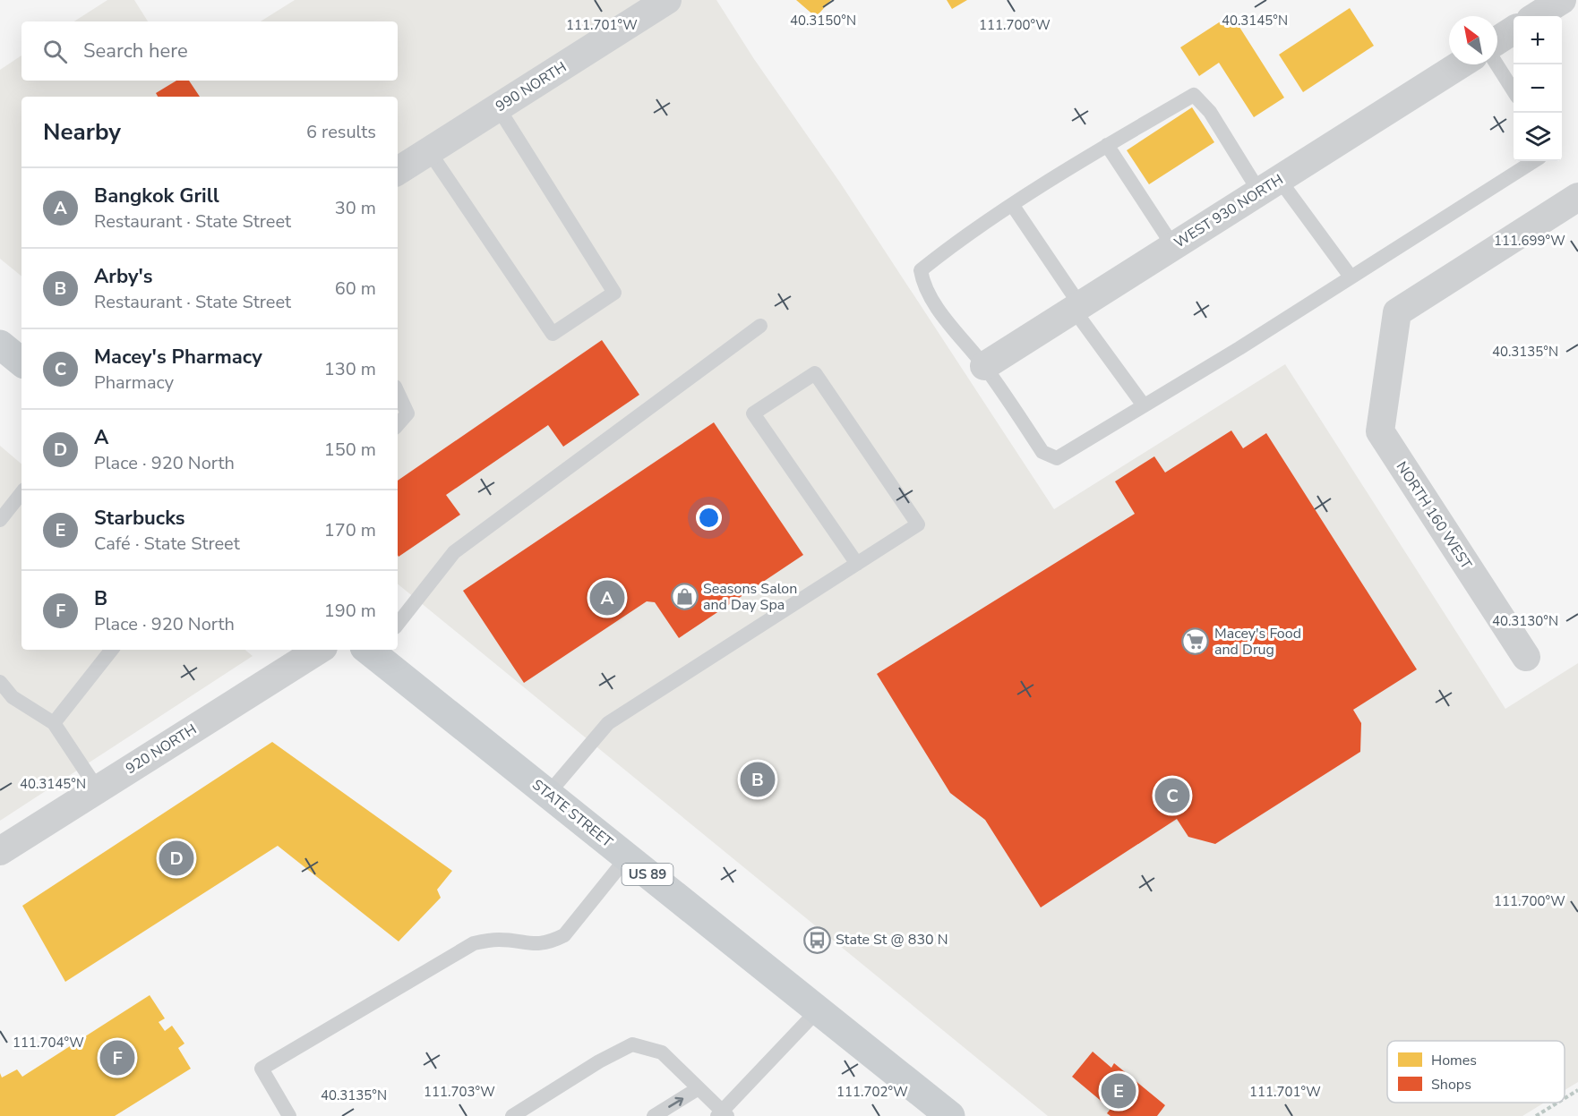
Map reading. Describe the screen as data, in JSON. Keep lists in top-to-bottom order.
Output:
{
  "streets": {
    "main road": ["STATE STREET", "US 89"],
    "street": [
      "990 NORTH",
      "WEST 930 NORTH",
      "NORTH 160 WEST",
      "920 NORTH"
    ]
  },
  "places": {
    "shop": ["Seasons Salon and Day Spa"],
    "supermarket": ["Macey's Food and Drug"],
    "bus stop": ["State St @ 830 N"]
  },
  "legend": ["Homes", "Shops"],
  "north": "top left",
  "page": {
    "map_buttons": ["+", "−"],
    "search": "Search here",
    "heading": ["Nearby", "6 results"],
    "list": [
      {
        "mark": "A",
        "name": "Bangkok Grill",
        "note": "Restaurant · State Street",
        "value": "30 m"
      },
      {
        "mark": "B",
        "name": "Arby's",
        "note": "Restaurant · State Street",
        "value": "60 m"
      },
      {
        "mark": "C",
        "name": "Macey's Pharmacy",
        "note": "Pharmacy",
        "value": "130 m"
      },
      {
        "mark": "D",
        "name": "A",
        "note": "Place · 920 North",
        "value": "150 m"
      },
      {
        "mark": "E",
        "name": "Starbucks",
        "note": "Café · State Street",
        "value": "170 m"
      },
      {
        "mark": "F",
        "name": "B",
        "note": "Place · 920 North",
        "value": "190 m"
      }
    ],
    "pins": [
      "A",
      "B",
      "C",
      "D",
      "F",
      "E"
    ]
  },
  "coordinates": [
    "40.3145°N",
    "40.3150°N",
    "111.701°W",
    "111.700°W",
    "111.699°W",
    "40.3135°N",
    "40.3130°N",
    "111.704°W",
    "111.703°W",
    "111.702°W"
  ]
}
